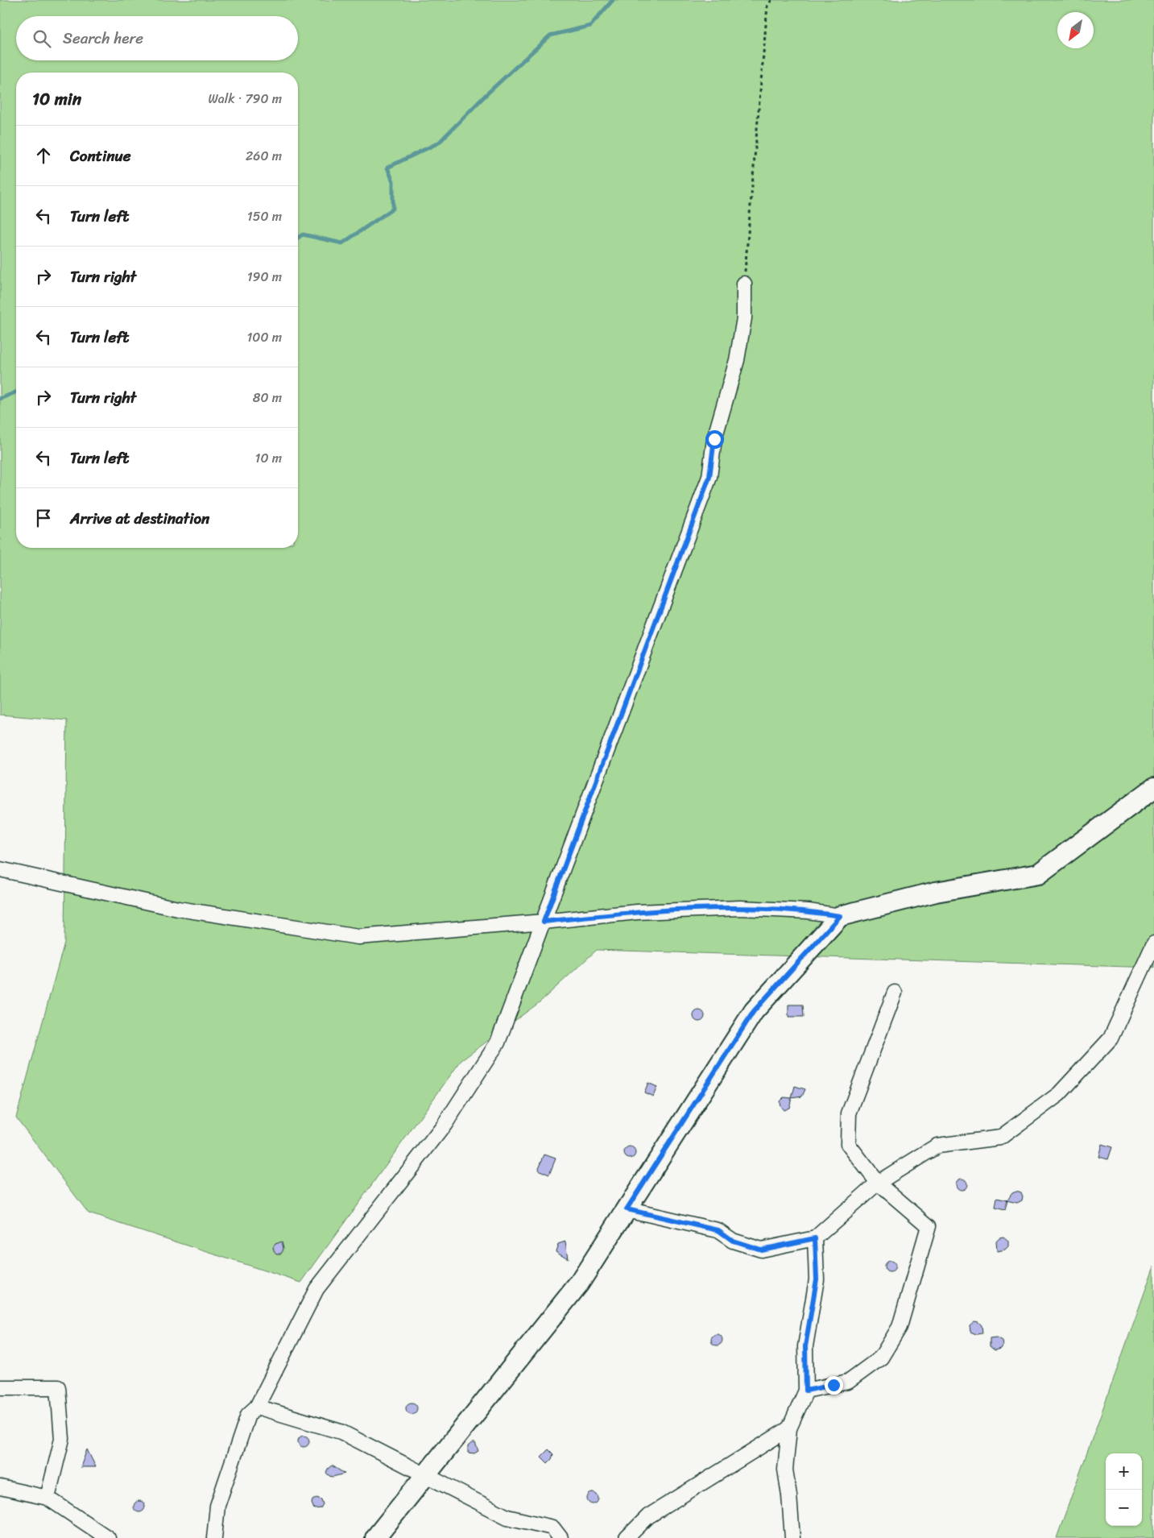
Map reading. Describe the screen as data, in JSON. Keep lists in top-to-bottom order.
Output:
{
  "north": "bottom left",
  "page": {
    "search": "Search here",
    "heading": ["10 min", "Walk · 790 m"],
    "list": [
      ["Continue", "260 m"],
      ["Turn left", "150 m"],
      ["Turn right", "190 m"],
      ["Turn left", "100 m"],
      ["Turn right", "80 m"],
      ["Turn left", "10 m"],
      "Arrive at destination"
    ],
    "map_buttons": ["+", "−"]
  }
}
